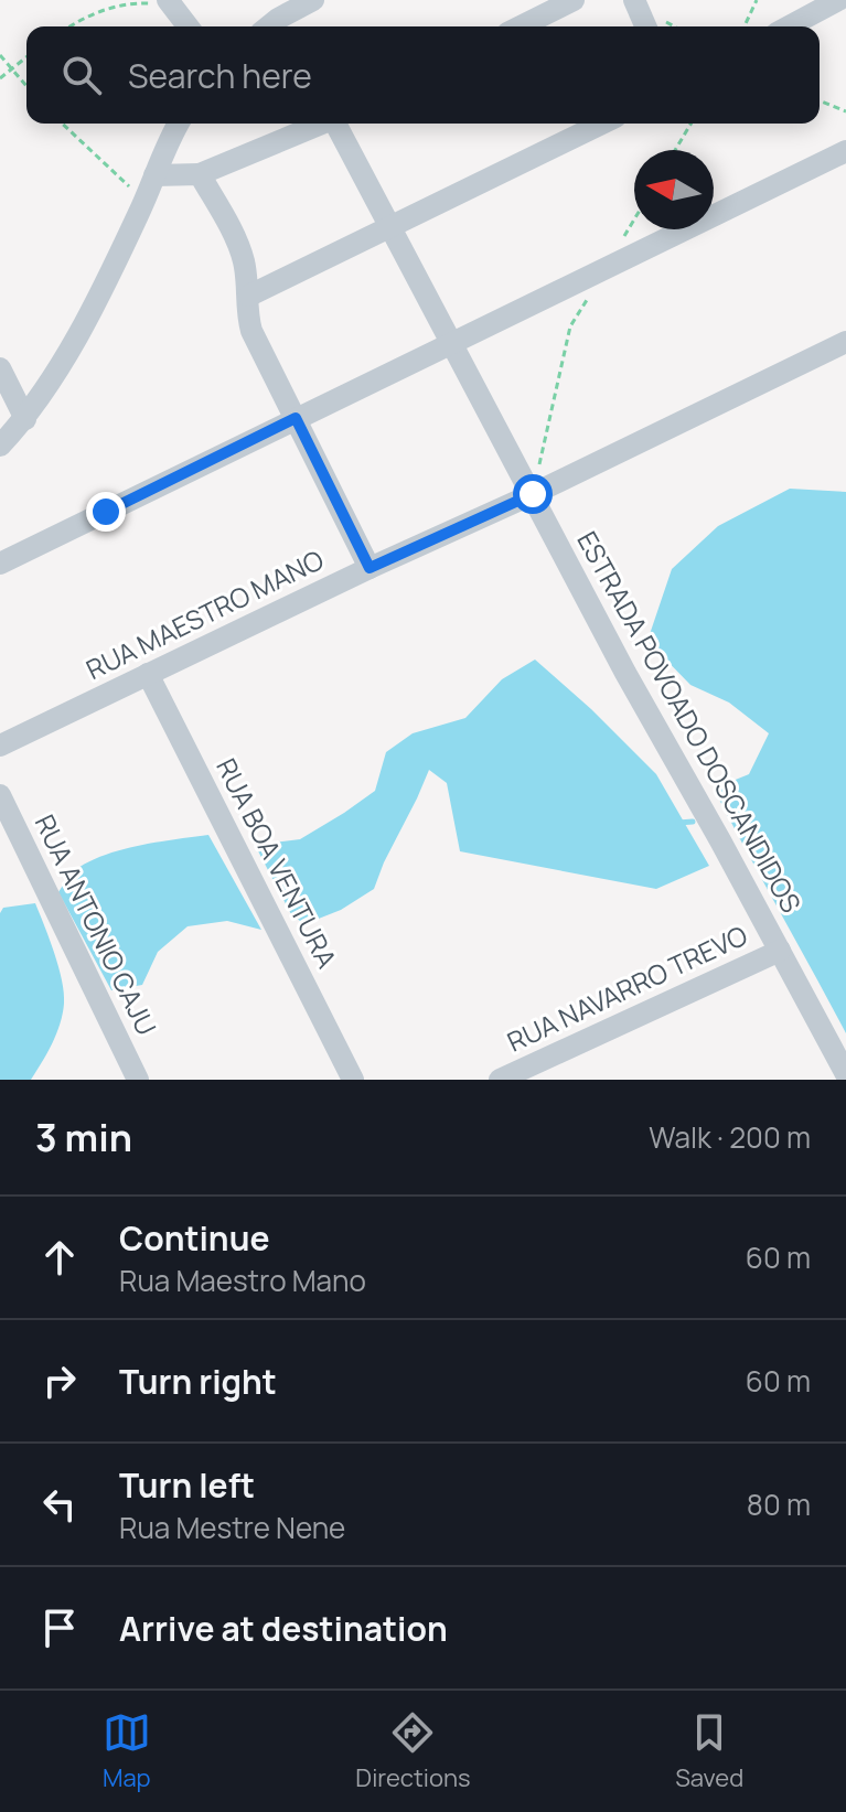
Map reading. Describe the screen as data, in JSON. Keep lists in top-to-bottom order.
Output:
{
  "streets": {
    "street": [
      "RUA MAESTRO MANO",
      "ESTRADA POVOADO DOSCANDIDOS",
      "RUA BOA VENTURA",
      "RUA ANTONIO CAJU",
      "RUA NAVARRO TREVO"
    ]
  },
  "crossings": [
    ["RUA MAESTRO MANO", "ESTRADA POVOADO DOSCANDIDOS"],
    ["RUA MAESTRO MANO", "RUA BOA VENTURA"],
    ["ESTRADA POVOADO DOSCANDIDOS", "RUA NAVARRO TREVO"]
  ],
  "north": "left",
  "page": {
    "search": "Search here",
    "heading": ["3 min", "Walk · 200 m"],
    "list": [
      ["Continue", "Rua Maestro Mano", "60 m"],
      ["Turn right", "60 m"],
      ["Turn left", "Rua Mestre Nene", "80 m"],
      "Arrive at destination"
    ],
    "nav": ["Map", "Directions", "Saved"]
  }
}
